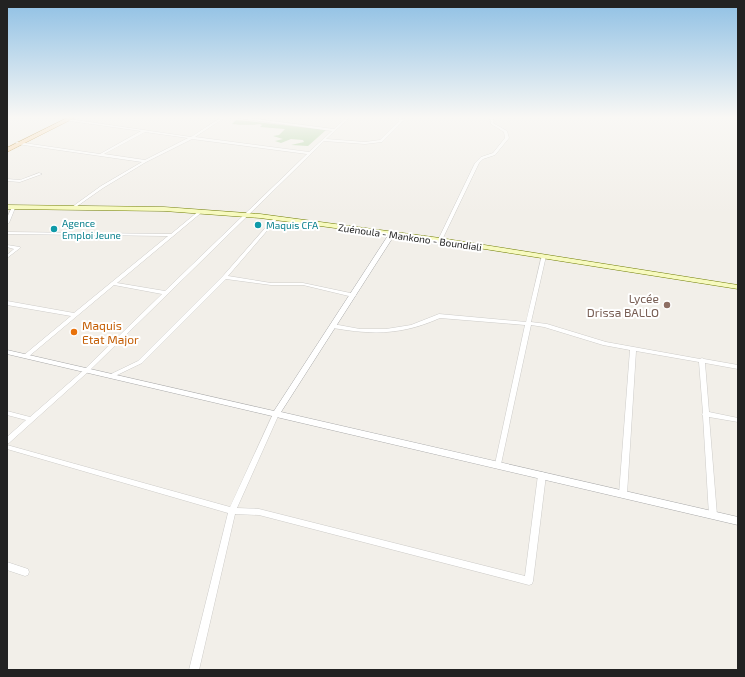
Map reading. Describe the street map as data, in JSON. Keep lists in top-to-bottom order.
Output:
{
  "streets": {
    "main road": ["Zuénoula - Mankono - Boundiali"]
  },
  "places": [
    "Maquis CFA",
    "Agence Emploi Jeune",
    "Lycée Drissa BALLO",
    "Maquis Etat Major"
  ]
}
